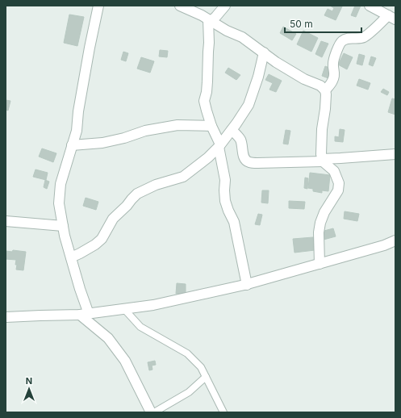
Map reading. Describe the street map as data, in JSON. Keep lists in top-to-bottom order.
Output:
{
  "scale_bar": "50 m",
  "north": "top"
}
